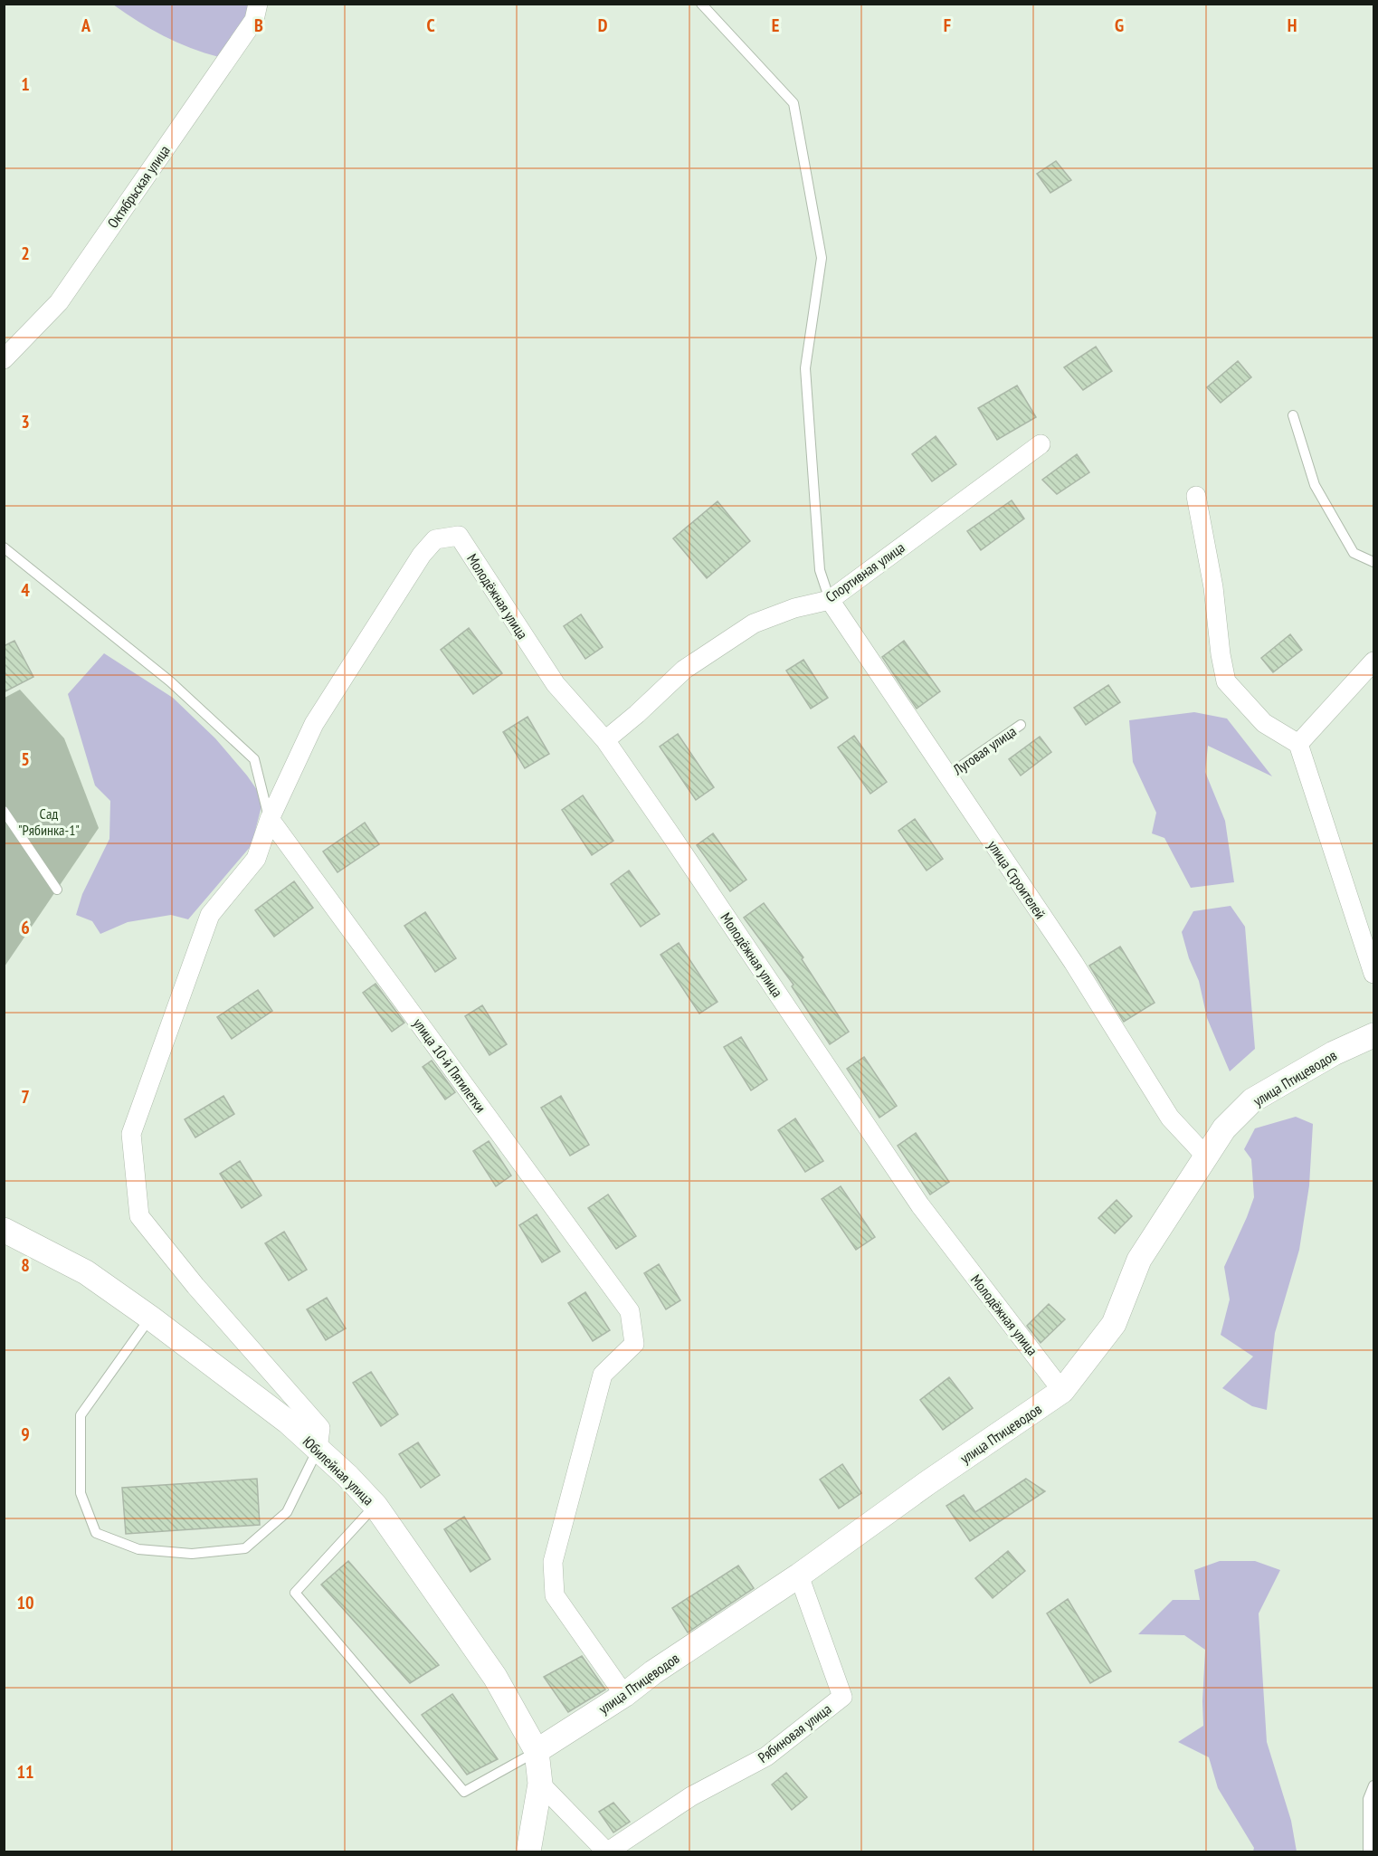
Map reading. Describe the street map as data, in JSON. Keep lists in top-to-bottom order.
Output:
{
  "streets": {
    "street": [
      "Октябрьская улица",
      "Спортивная улица",
      "Молодёжная улица",
      "улица Строителей",
      "улица 10-й Пятилетки",
      "улица Птицеводов",
      "Юбилейная улица",
      "Рябиновая улица"
    ],
    "lane": ["Луговая улица"]
  },
  "crossings": [
    ["Спортивная улица", "Молодёжная улица"],
    ["Спортивная улица", "улица Строителей"],
    ["Молодёжная улица", "улица 10-й Пятилетки"],
    ["Молодёжная улица", "улица Птицеводов"],
    ["Луговая улица", "улица Строителей"],
    ["улица Строителей", "улица Птицеводов"],
    ["улица 10-й Пятилетки", "улица Птицеводов"],
    ["улица Птицеводов", "Юбилейная улица"],
    ["улица Птицеводов", "Рябиновая улица"]
  ],
  "parks": ["Сад \"Рябинка-1\""],
  "grid": {
    "columns": [
      "A",
      "B",
      "C",
      "D",
      "E",
      "F",
      "G",
      "H"
    ],
    "rows": [
      "1",
      "2",
      "3",
      "4",
      "5",
      "6",
      "7",
      "8",
      "9",
      "10",
      "11"
    ]
  }
}
